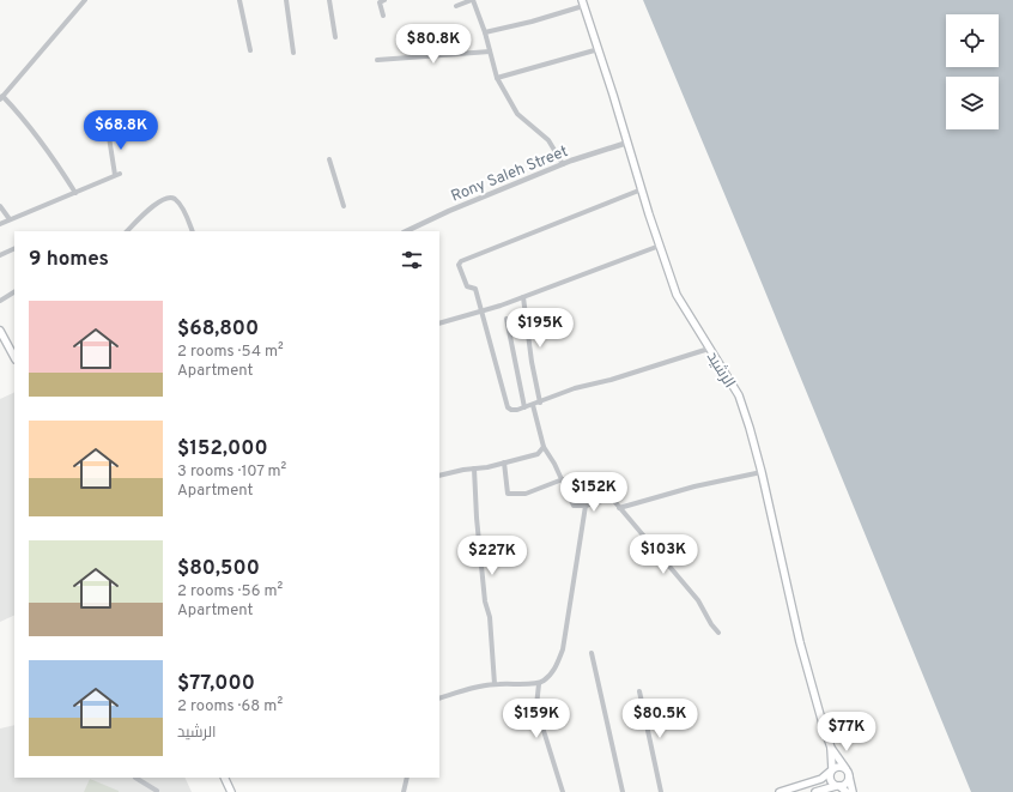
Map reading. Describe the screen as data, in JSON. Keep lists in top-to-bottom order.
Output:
{
  "streets": {
    "main road": ["الرشيد"],
    "street": ["Rony Saleh Street"]
  },
  "crossings": [
    ["Rony Saleh Street", "الرشيد"]
  ],
  "page": {
    "price": [
      "$80.8K",
      "$68.8K",
      "$195K",
      "$152K",
      "$103K",
      "$227K",
      "$159K",
      "$80.5K",
      "$77K"
    ],
    "heading": "9 homes",
    "list": [
      {
        "name": "$68,800",
        "note": "2 rooms · 54 m² · Apartment"
      },
      {
        "name": "$152,000",
        "note": "3 rooms · 107 m² · Apartment"
      },
      {
        "name": "$80,500",
        "note": "2 rooms · 56 m² · Apartment"
      },
      {
        "name": "$77,000",
        "note": "2 rooms · 68 m² · الرشيد"
      }
    ]
  }
}
